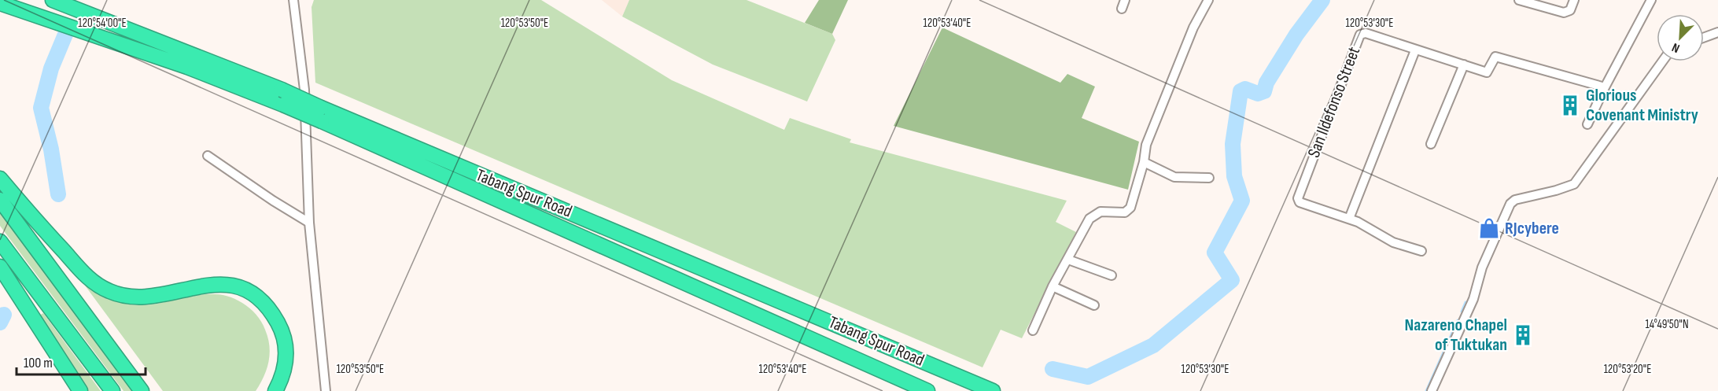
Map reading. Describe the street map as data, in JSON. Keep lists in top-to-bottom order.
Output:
{
  "streets": {
    "highway": ["Tabang Spur Road"],
    "street": ["San Ildefonso Street"]
  },
  "places": {
    "building": ["Glorious Covenant Ministry", "Nazareno Chapel of Tuktukan"],
    "shop": ["RJcybere"]
  },
  "scale_bar": "100 m",
  "north": "bottom left",
  "coordinates": [
    "120°54'00\"E",
    "120°53'50\"E",
    "120°53'40\"E",
    "120°53'30\"E",
    "14°49'50\"N",
    "120°53'20\"E"
  ]
}
